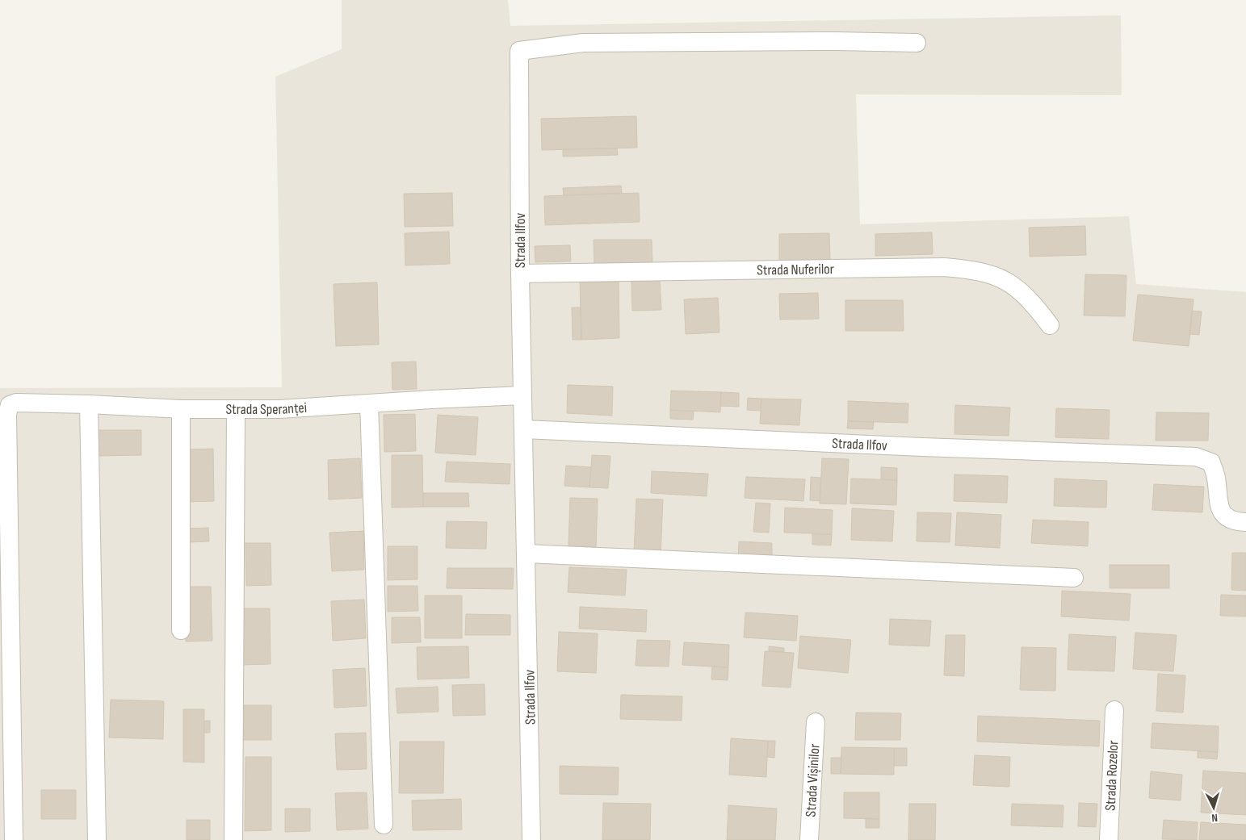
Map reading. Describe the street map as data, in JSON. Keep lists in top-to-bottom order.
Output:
{
  "streets": {
    "street": [
      "Strada Ilfov",
      "Strada Nuferilor",
      "Strada Speranței",
      "Strada Rozelor",
      "Strada Vișinilor"
    ]
  },
  "crossings": [
    ["Strada Ilfov", "Strada Nuferilor"],
    ["Strada Ilfov", "Strada Speranței"]
  ],
  "north": "bottom"
}
